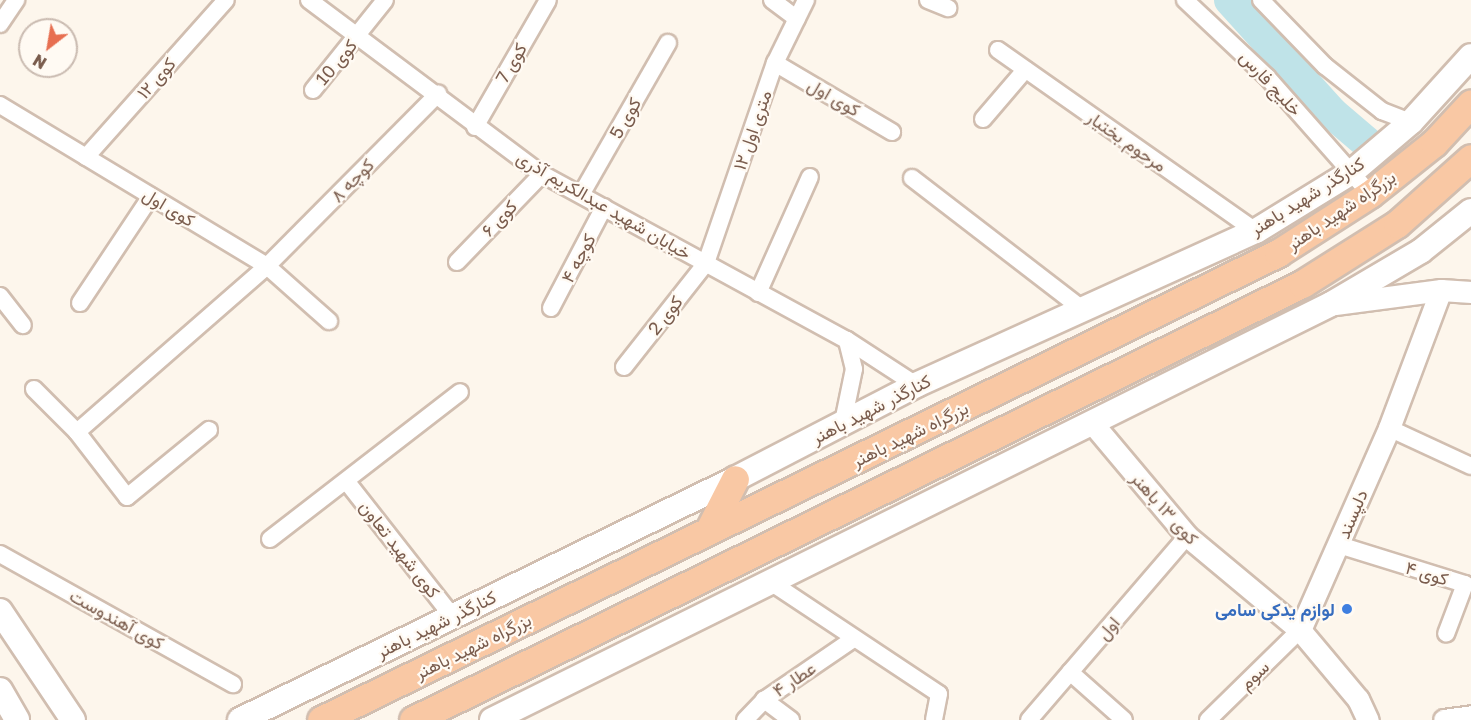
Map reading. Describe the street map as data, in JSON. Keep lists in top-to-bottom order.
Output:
{
  "streets": {
    "highway": ["بزرگراه شهید باهنر"],
    "main road": ["کنارگذر شهید باهنر"],
    "street": [
      "کوی 10",
      "کوی 7",
      "کوی ۱۲",
      "خلیج فارس",
      "کوی اول",
      "کوی 5",
      "۱۲ متری اول",
      "مرحوم بختیار",
      "کوچه ۸",
      "خیابان شهید عبدالکریم آذری",
      "کوی ۶",
      "کوچه ۴",
      "کوی 2",
      "کوی ۱۳ باهنر",
      "دلپسند",
      "کوی شهید تعاون",
      "کوی ۴",
      "کوی آهندوست",
      "اول",
      "سوم",
      "عطار ۴"
    ]
  },
  "crossings": [
    ["کوی 10", "خیابان شهید عبدالکریم آذری"],
    ["کوی 7", "خیابان شهید عبدالکریم آذری"],
    ["کوی ۱۲", "کوی اول"],
    ["خلیج فارس", "کنارگذر شهید باهنر"],
    ["خلیج فارس", "بزرگراه شهید باهنر"],
    ["کوی اول", "۱۲ متری اول"],
    ["کوی اول", "کوچه ۸"],
    ["کوی 5", "خیابان شهید عبدالکریم آذری"],
    ["۱۲ متری اول", "خیابان شهید عبدالکریم آذری"],
    ["۱۲ متری اول", "کوی 2"],
    ["مرحوم بختیار", "کنارگذر شهید باهنر"],
    ["کوچه ۸", "خیابان شهید عبدالکریم آذری"],
    ["کنارگذر شهید باهنر", "خیابان شهید عبدالکریم آذری"],
    ["کنارگذر شهید باهنر", "کوی شهید تعاون"],
    ["خیابان شهید عبدالکریم آذری", "کوی ۶"],
    ["خیابان شهید عبدالکریم آذری", "کوچه ۴"],
    ["خیابان شهید عبدالکریم آذری", "کوی 2"],
    ["کوی ۱۳ باهنر", "دلپسند"],
    ["کوی ۱۳ باهنر", "اول"],
    ["کوی ۱۳ باهنر", "سوم"],
    ["دلپسند", "کوی ۴"],
    ["دلپسند", "سوم"]
  ],
  "places": ["لوازم یدکی سامی"],
  "north": "bottom left"
}
